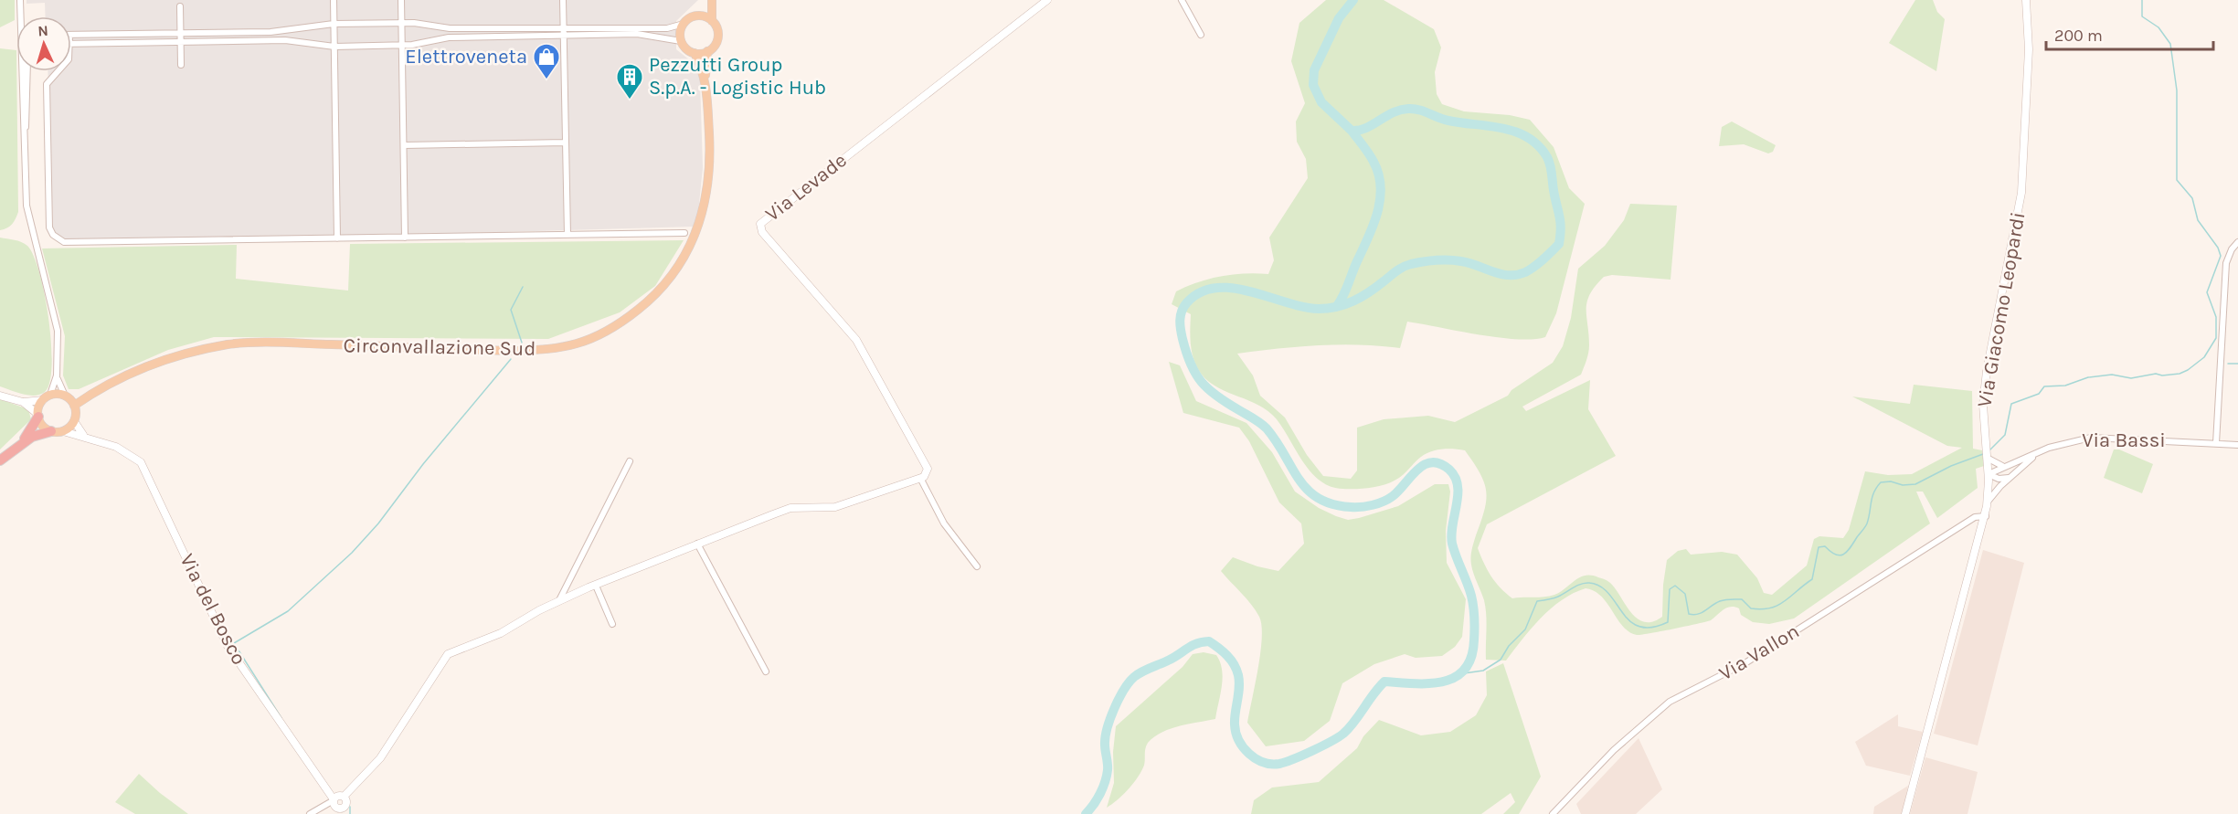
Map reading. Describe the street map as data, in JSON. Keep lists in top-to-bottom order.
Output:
{
  "streets": {
    "main road": ["Circonvallazione Sud"],
    "street": [
      "Via Levade",
      "Via Giacomo Leopardi",
      "Via Bassi",
      "Via del Bosco",
      "Via Vallon"
    ]
  },
  "crossings": [
    ["Via Giacomo Leopardi", "Via Bassi"],
    ["Via Giacomo Leopardi", "Via Vallon"],
    ["Circonvallazione Sud", "Via del Bosco"]
  ],
  "places": {
    "shop": ["Elettroveneta"],
    "building": ["Pezzutti Group S.p.A. - Logistic Hub"]
  },
  "scale_bar": "200 m",
  "north": "top"
}
